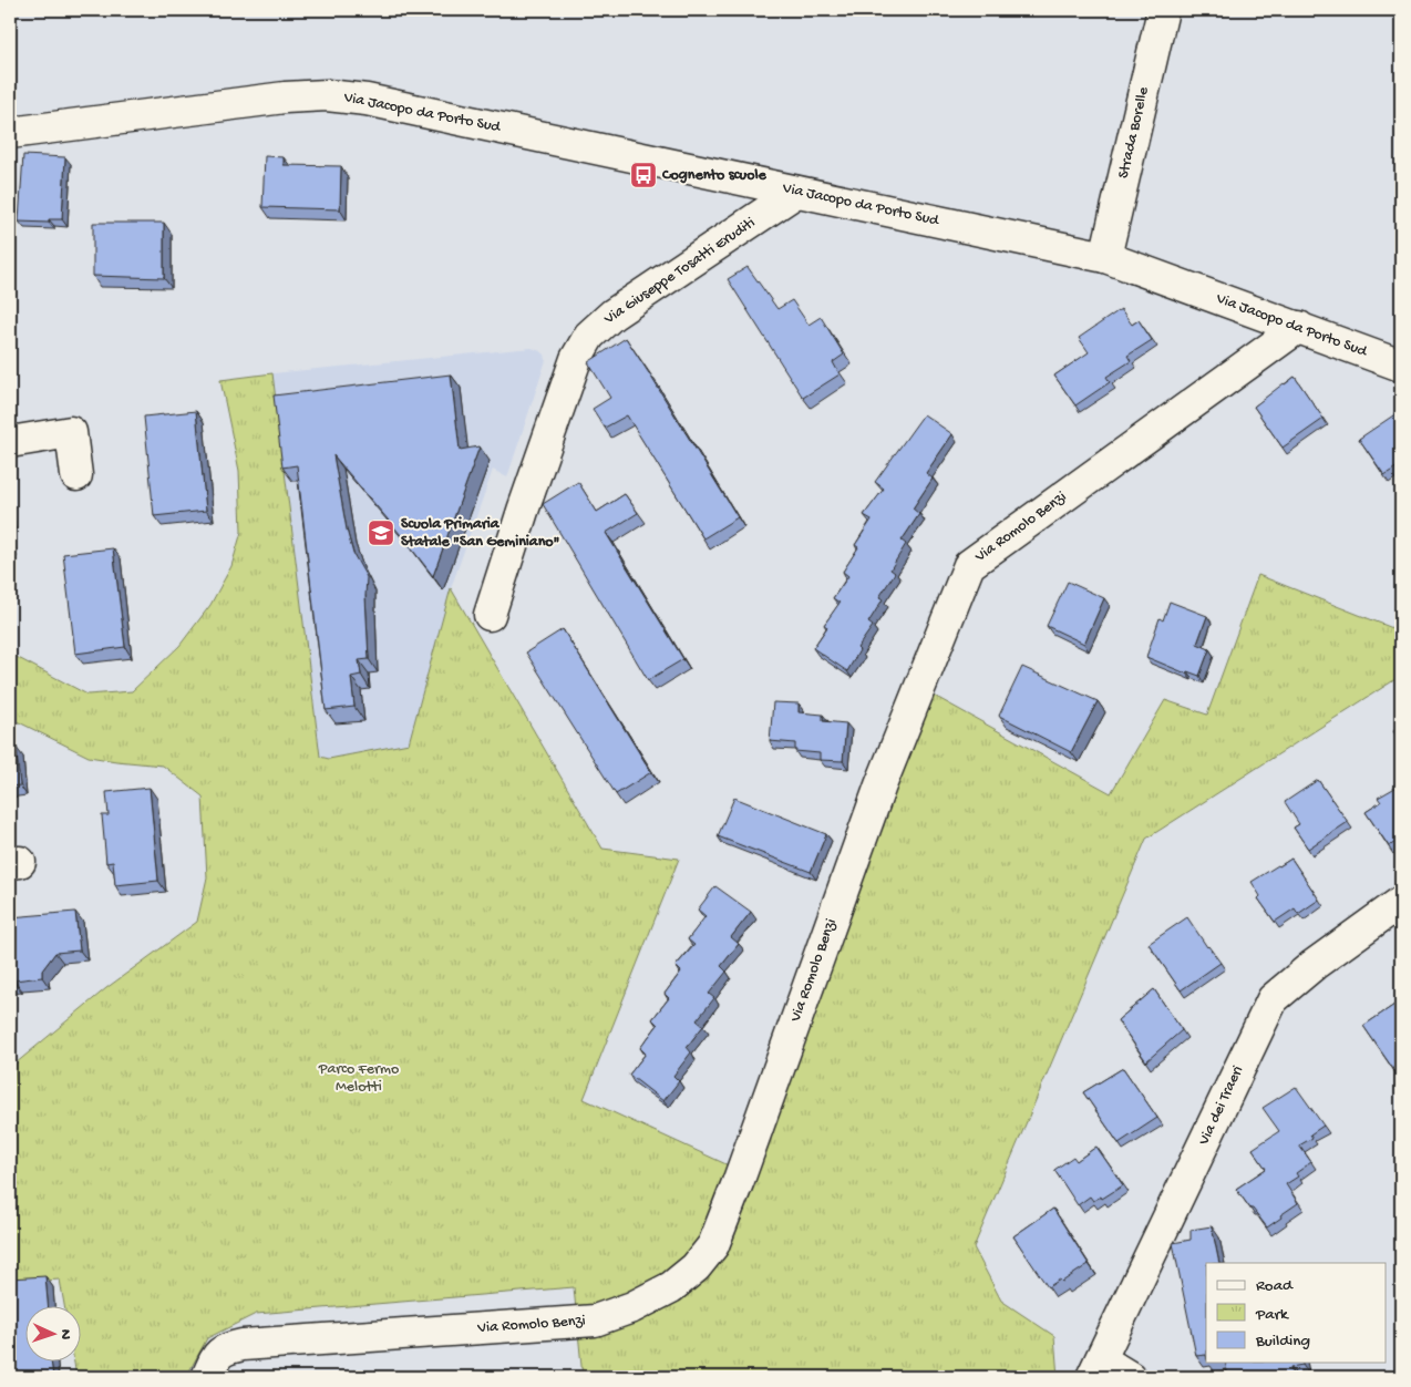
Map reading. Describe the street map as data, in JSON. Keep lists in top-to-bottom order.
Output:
{
  "streets": {
    "street": [
      "Via Jacopo da Porto Sud",
      "Strada Borelle",
      "Via Giuseppe Tosatti Eruditi",
      "Via Romolo Benzi",
      "Via dei Traeri"
    ]
  },
  "crossings": [
    ["Via Jacopo da Porto Sud", "Strada Borelle"],
    ["Via Jacopo da Porto Sud", "Via Giuseppe Tosatti Eruditi"],
    ["Via Jacopo da Porto Sud", "Via Romolo Benzi"]
  ],
  "parks": ["Parco Fermo Melotti"],
  "places": {
    "bus stop": ["Cognento scuole"],
    "school or university": ["Scuola Primaria Statale \"San Geminiano\""]
  },
  "legend": ["Road", "Park", "Building"],
  "north": "right"
}
